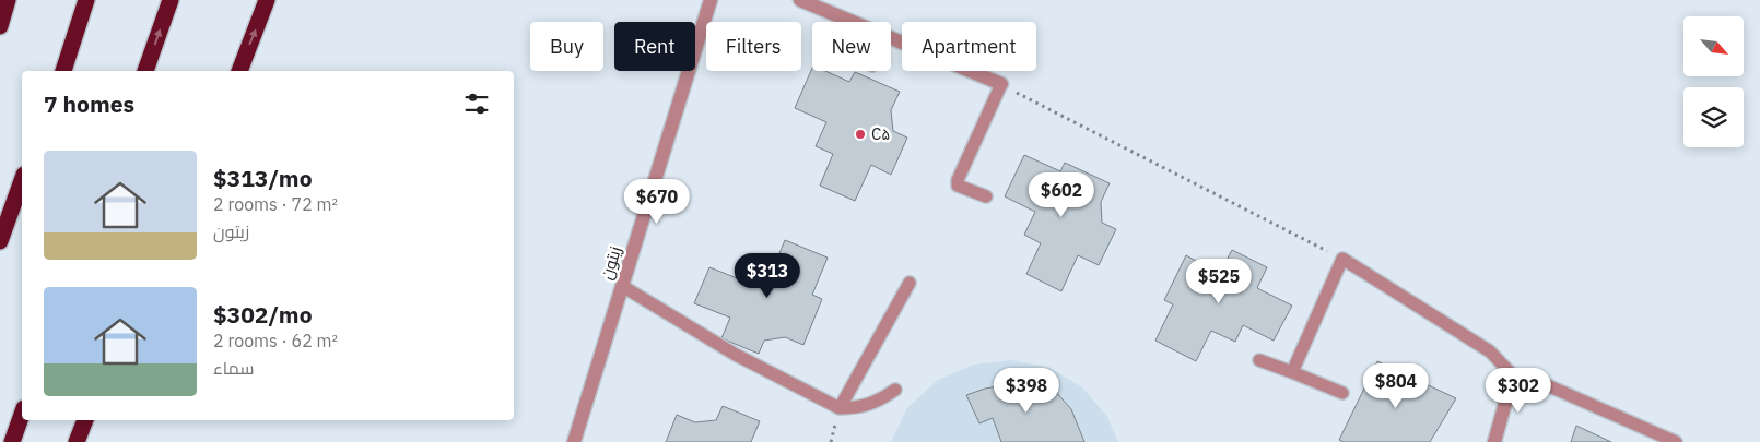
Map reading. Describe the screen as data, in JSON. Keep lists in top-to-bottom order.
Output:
{
  "streets": {
    "street": ["زیتون"]
  },
  "places": ["C۵"],
  "north": "bottom right",
  "page": {
    "chip": [
      "Buy",
      "Rent",
      "Filters",
      "New",
      "Apartment"
    ],
    "heading": "7 homes",
    "list": [
      {
        "name": "$313/mo",
        "note": "2 rooms · 72 m² · زیتون"
      },
      {
        "name": "$302/mo",
        "note": "2 rooms · 62 m² · سماء"
      }
    ],
    "price": [
      "$602",
      "$670",
      "$313",
      "$525",
      "$804",
      "$398",
      "$302"
    ]
  }
}
